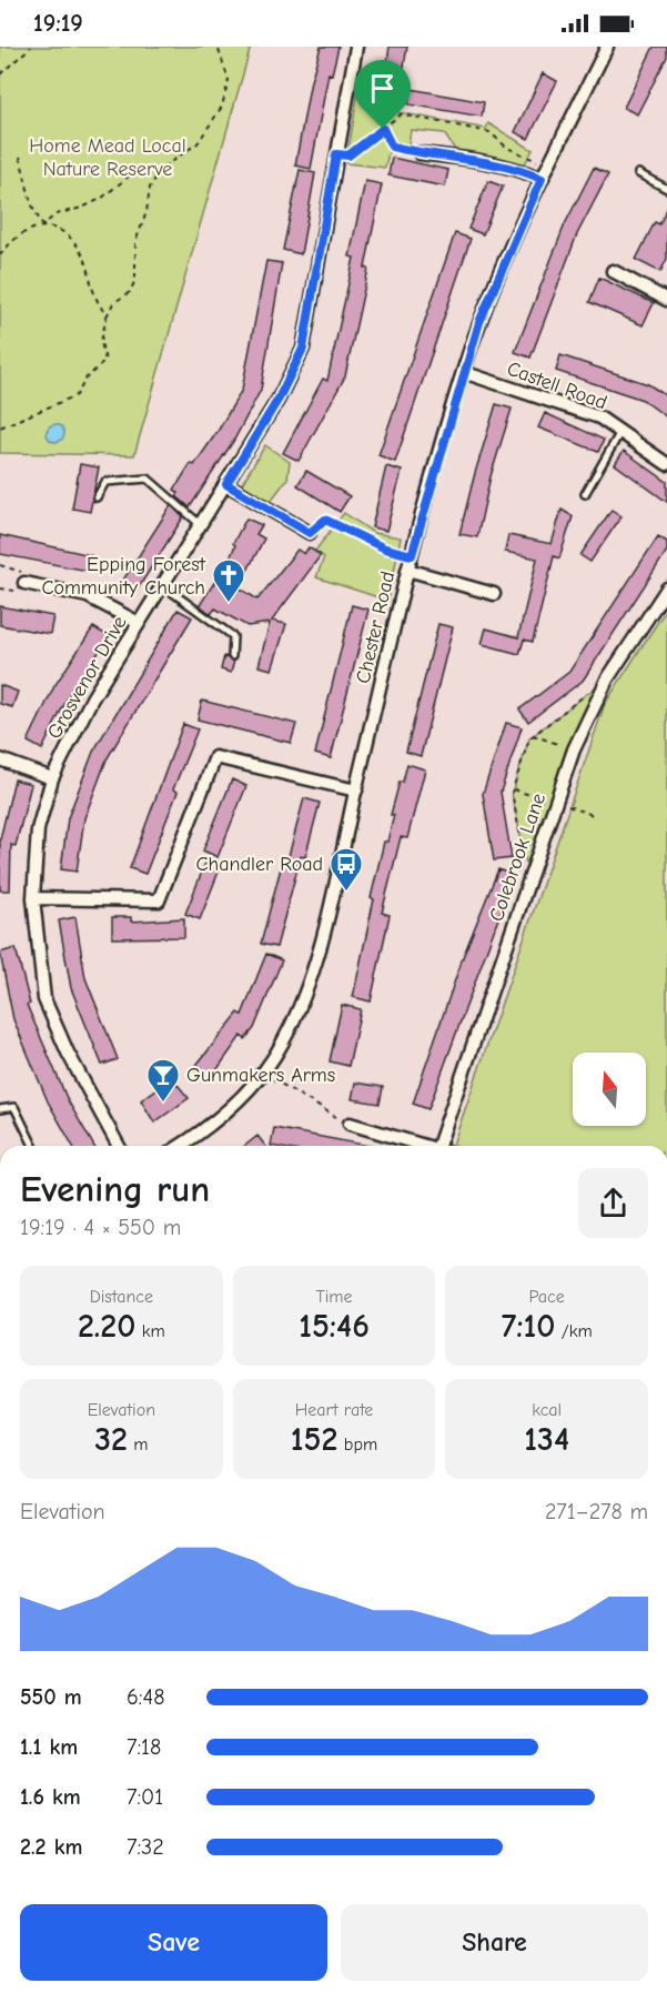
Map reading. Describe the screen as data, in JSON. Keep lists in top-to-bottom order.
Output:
{
  "streets": {
    "street": [
      "Castell Road",
      "Chester Road",
      "Grosvenor Drive",
      "Colebrook Lane"
    ]
  },
  "crossings": [
    ["Castell Road", "Chester Road"]
  ],
  "parks": ["Home Mead Local Nature Reserve"],
  "places": {
    "church": ["Epping Forest Community Church"],
    "bus stop": ["Chandler Road"],
    "bar": ["Gunmakers Arms"]
  },
  "north": "top",
  "page": {
    "status": "19:19",
    "heading": ["Evening run", "19:19 · 4 × 550 m"],
    "stats": [
      ["Distance", "2.20 km"],
      ["Time", "15:46"],
      ["Pace", "7:10 /km"],
      ["Elevation", "32 m"],
      ["Heart rate", "152 bpm"],
      ["kcal", "134"]
    ],
    "chart": ["Elevation", "271–278 m"],
    "list": [
      {
        "name": "550 m",
        "note": "6:48"
      },
      {
        "name": "1.1 km",
        "note": "7:18"
      },
      {
        "name": "1.6 km",
        "note": "7:01"
      },
      {
        "name": "2.2 km",
        "note": "7:32"
      }
    ],
    "buttons": ["Save", "Share"]
  }
}
